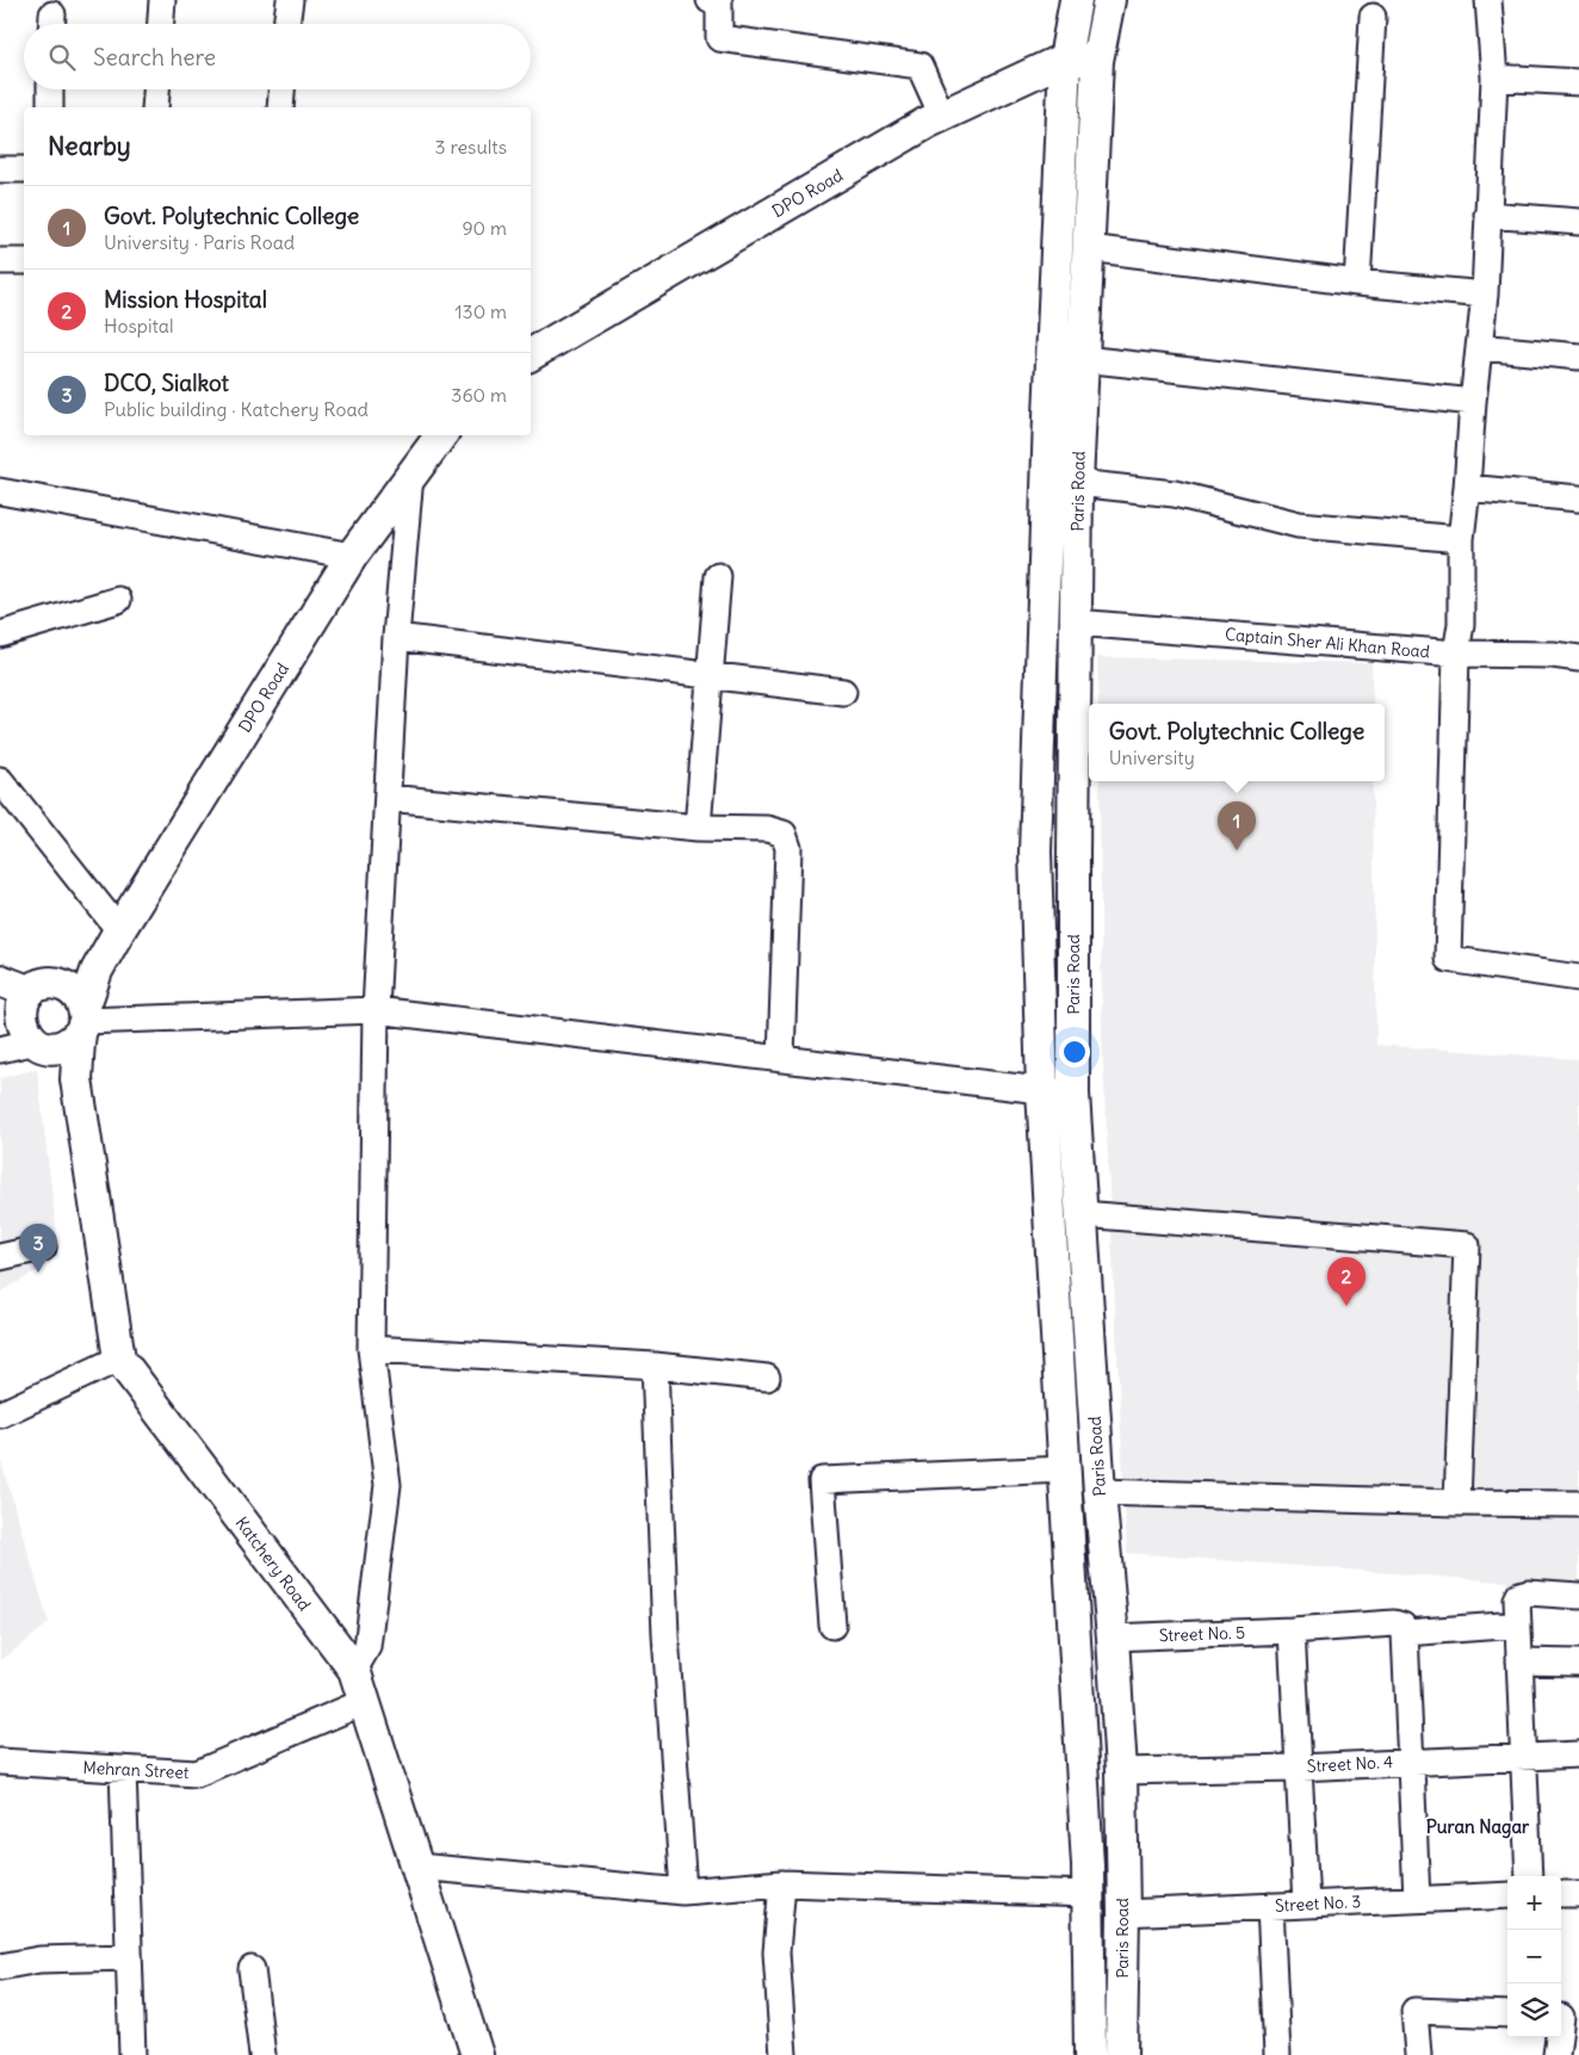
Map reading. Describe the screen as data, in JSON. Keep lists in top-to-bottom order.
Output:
{
  "streets": {
    "main road": ["DPO Road", "Paris Road", "Katchery Road"],
    "street": [
      "Captain Sher Ali Khan Road",
      "Street No. 5",
      "Street No. 4",
      "Mehran Street",
      "Street No. 3"
    ]
  },
  "crossings": [
    ["DPO Road", "Paris Road"],
    ["DPO Road", "Katchery Road"],
    ["Paris Road", "Captain Sher Ali Khan Road"],
    ["Paris Road", "Street No. 5"],
    ["Paris Road", "Street No. 4"],
    ["Paris Road", "Street No. 3"],
    ["Katchery Road", "Mehran Street"]
  ],
  "districts": ["Puran Nagar"],
  "page": {
    "search": "Search here",
    "heading": ["Nearby", "3 results"],
    "list": [
      {
        "mark": "1",
        "name": "Govt. Polytechnic College",
        "note": "University · Paris Road",
        "value": "90 m"
      },
      {
        "mark": "2",
        "name": "Mission Hospital",
        "note": "Hospital",
        "value": "130 m"
      },
      {
        "mark": "3",
        "name": "DCO, Sialkot",
        "note": "Public building · Katchery Road",
        "value": "360 m"
      }
    ],
    "popup": ["Govt. Polytechnic College", "University"],
    "pins": ["1", "3", "2"],
    "map_buttons": ["+", "−"]
  }
}
